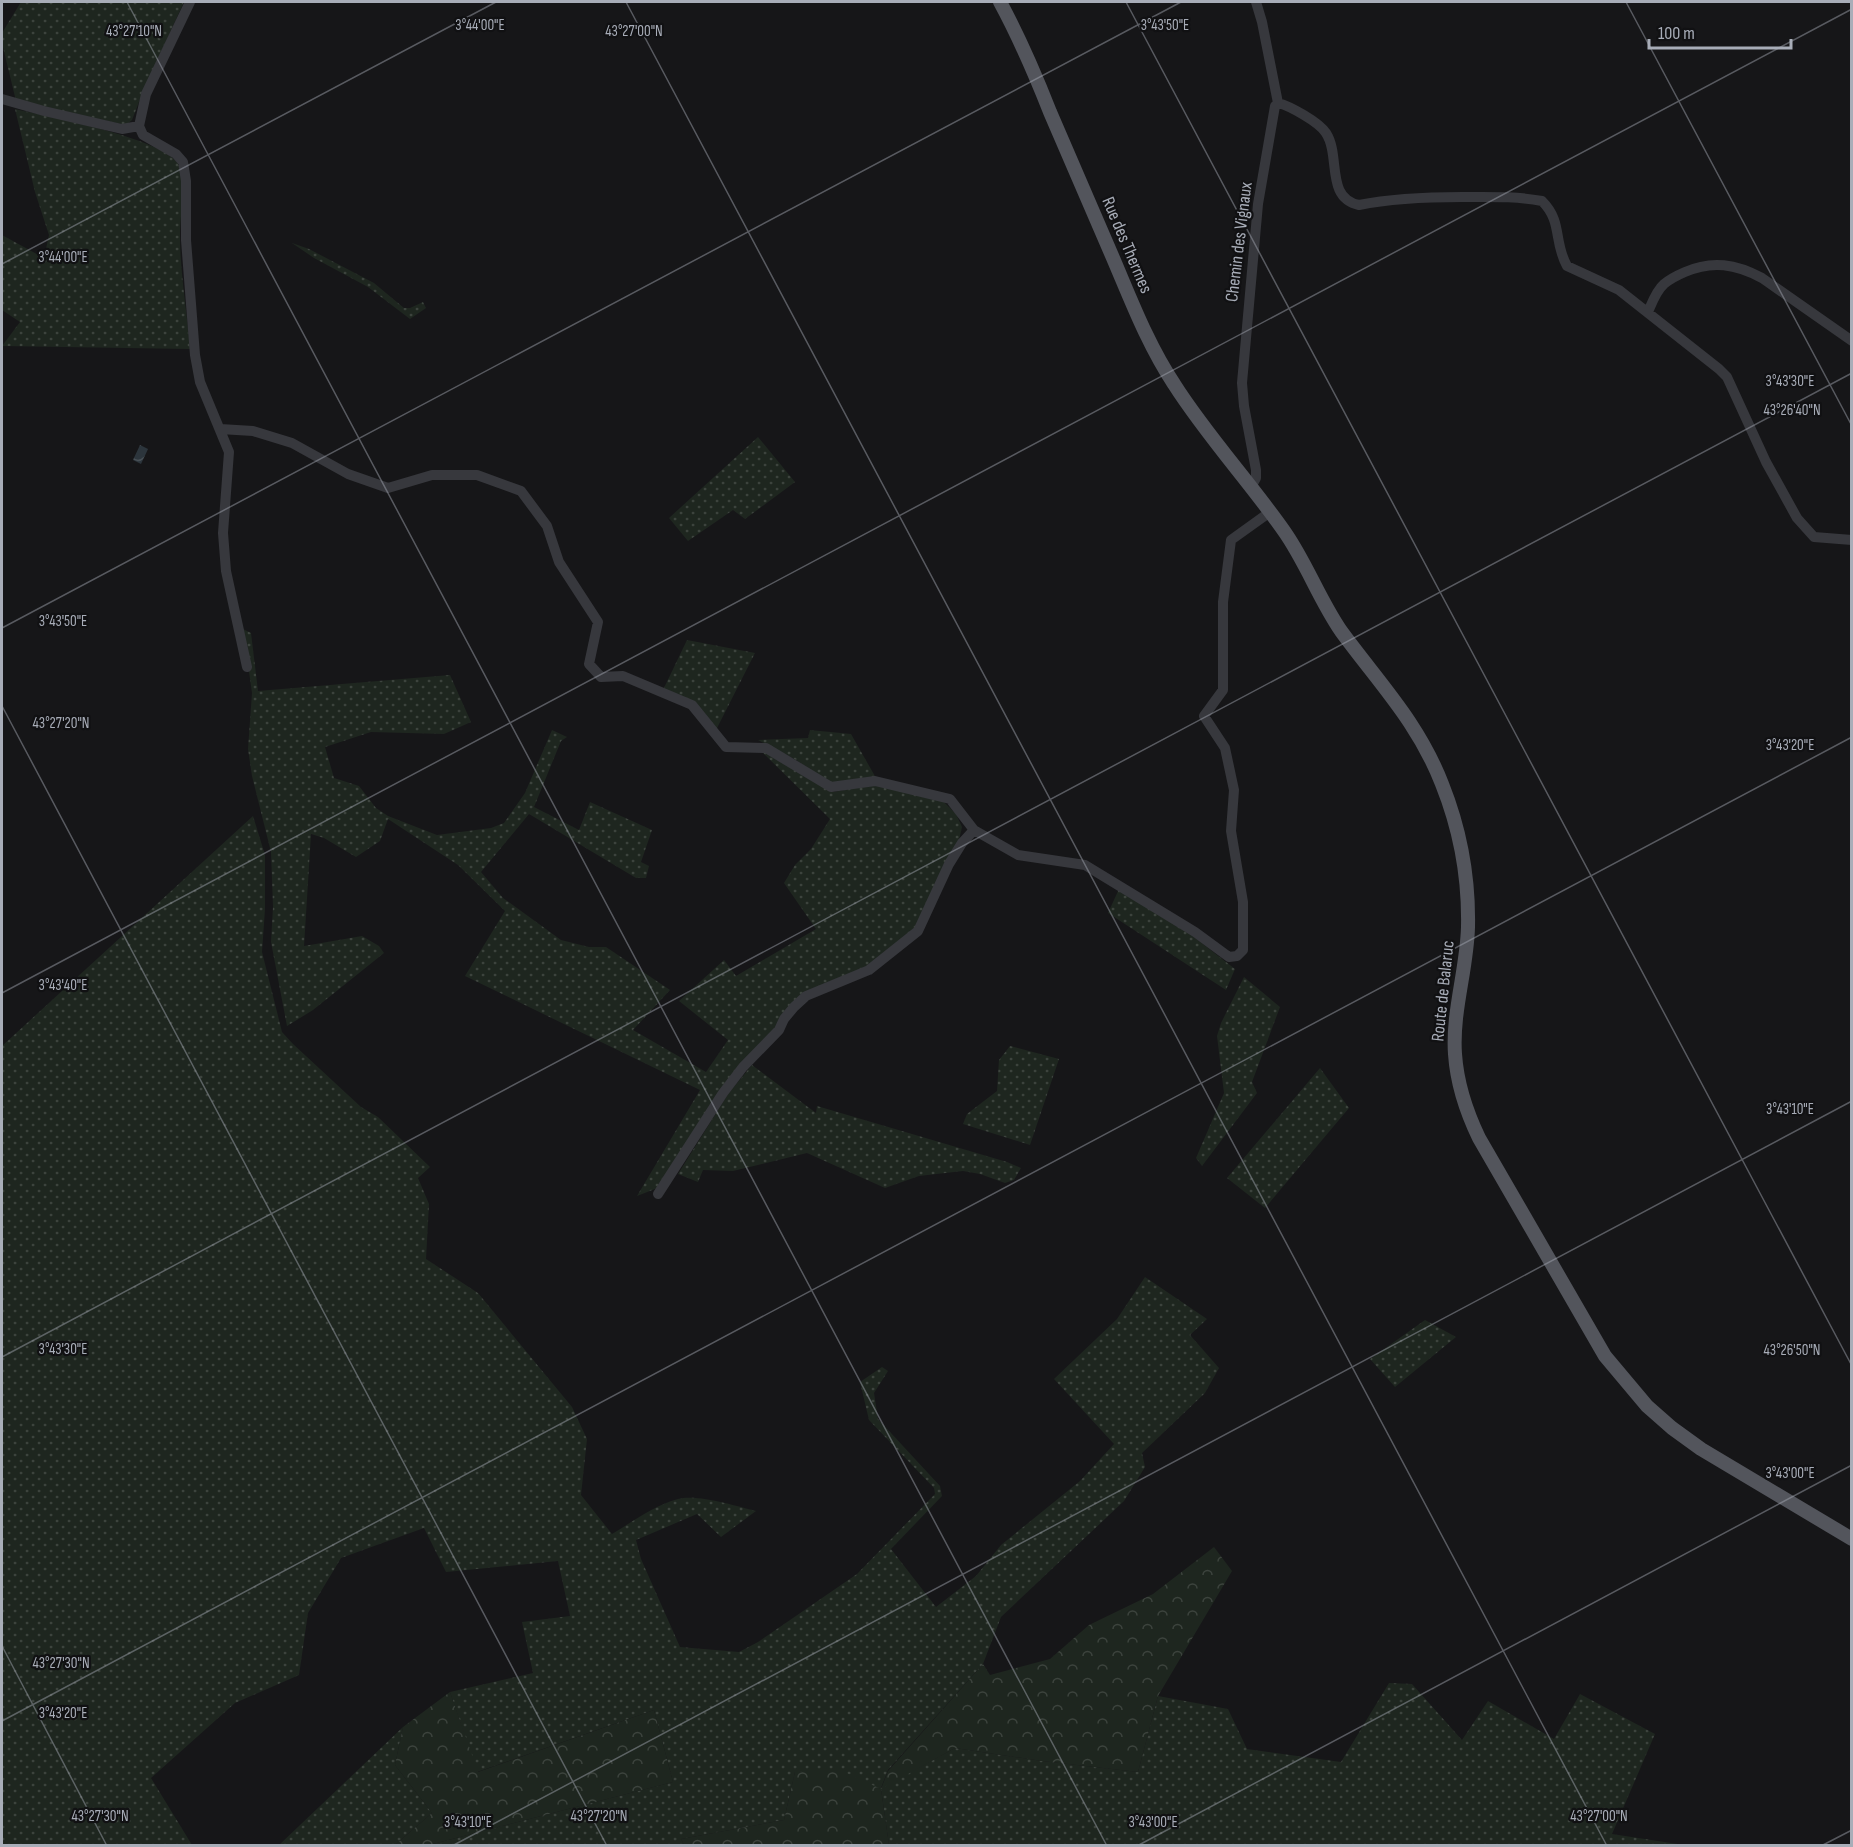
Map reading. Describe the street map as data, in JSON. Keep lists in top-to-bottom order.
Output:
{
  "streets": {
    "main road": ["Rue des Thermes", "Route de Balaruc"],
    "street": ["Chemin des Vignaux"]
  },
  "crossings": [
    ["Chemin des Vignaux", "Rue des Thermes"],
    ["Chemin des Vignaux", "Route de Balaruc"],
    ["Rue des Thermes", "Route de Balaruc"]
  ],
  "scale_bar": "100 m",
  "coordinates": [
    "3°44'00\"E",
    "3°43'50\"E",
    "43°27'10\"N",
    "43°27'00\"N",
    "3°43'30\"E",
    "43°26'40\"N",
    "43°27'20\"N",
    "3°43'20\"E",
    "3°43'40\"E",
    "3°43'10\"E",
    "43°26'50\"N",
    "3°43'00\"E",
    "43°27'30\"N"
  ]
}
